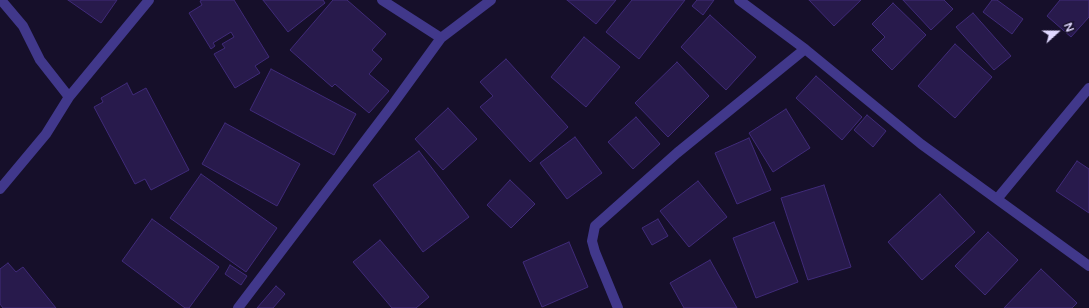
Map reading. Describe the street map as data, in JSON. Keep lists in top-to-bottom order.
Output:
{
  "north": "right"
}
